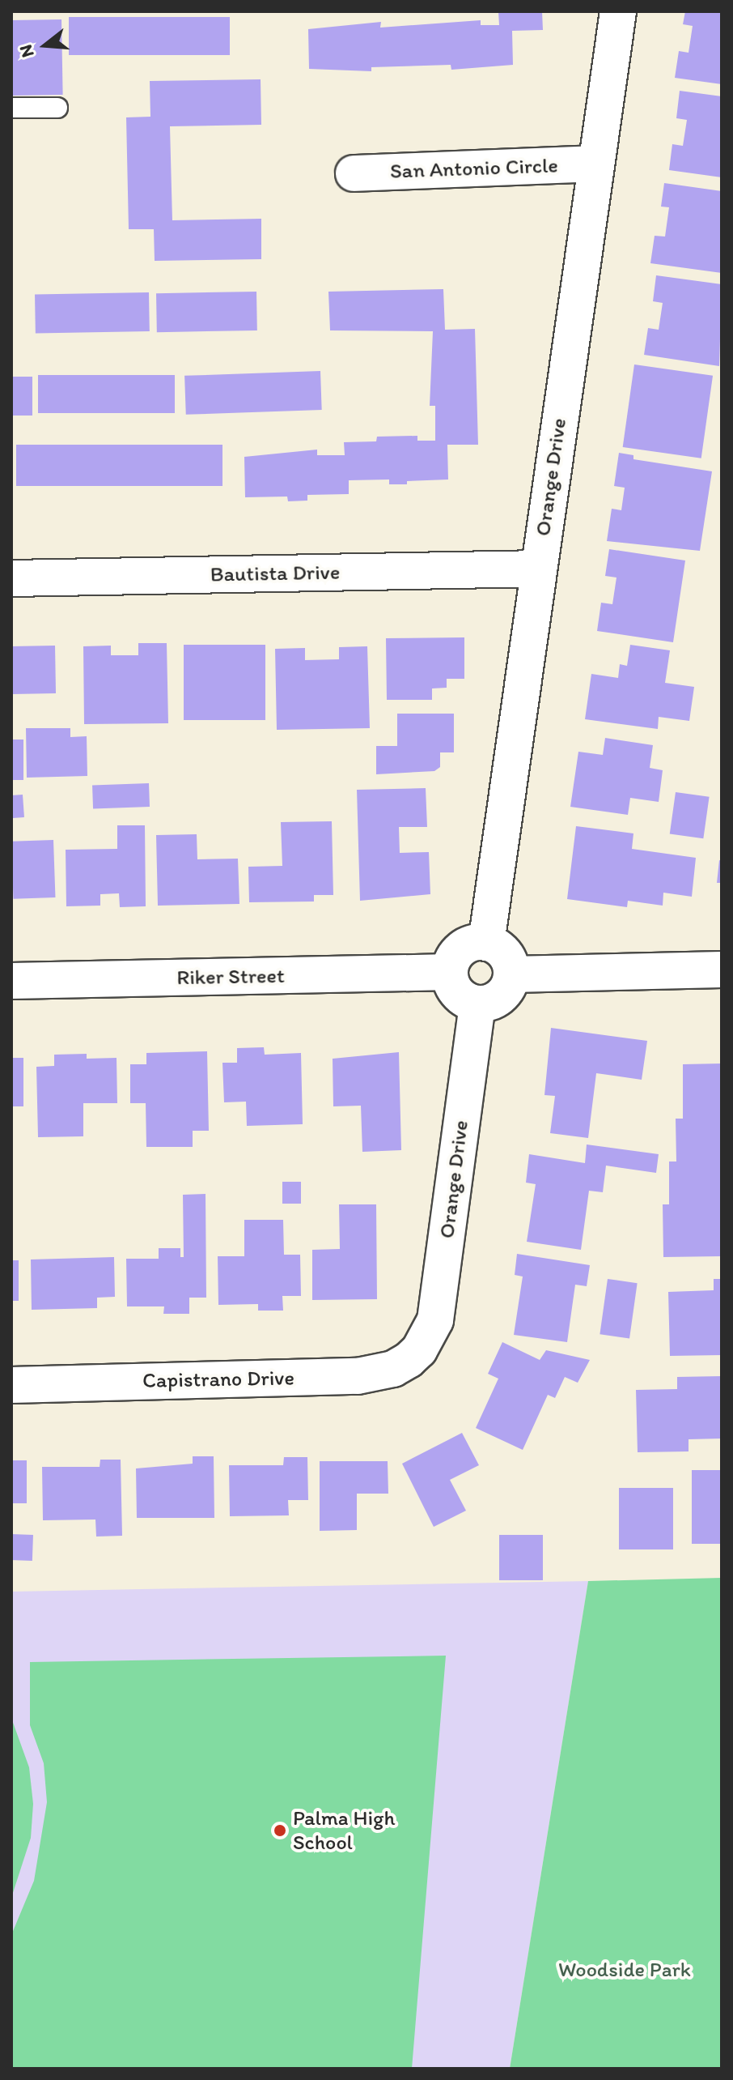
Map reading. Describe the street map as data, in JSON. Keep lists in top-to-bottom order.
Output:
{
  "streets": {
    "street": [
      "San Antonio Circle",
      "Orange Drive",
      "Bautista Drive",
      "Riker Street",
      "Capistrano Drive"
    ]
  },
  "crossings": [
    ["San Antonio Circle", "Orange Drive"],
    ["Orange Drive", "Bautista Drive"],
    ["Orange Drive", "Riker Street"],
    ["Orange Drive", "Capistrano Drive"]
  ],
  "parks": ["Woodside Park"],
  "places": ["Palma High School"],
  "north": "left"
}
